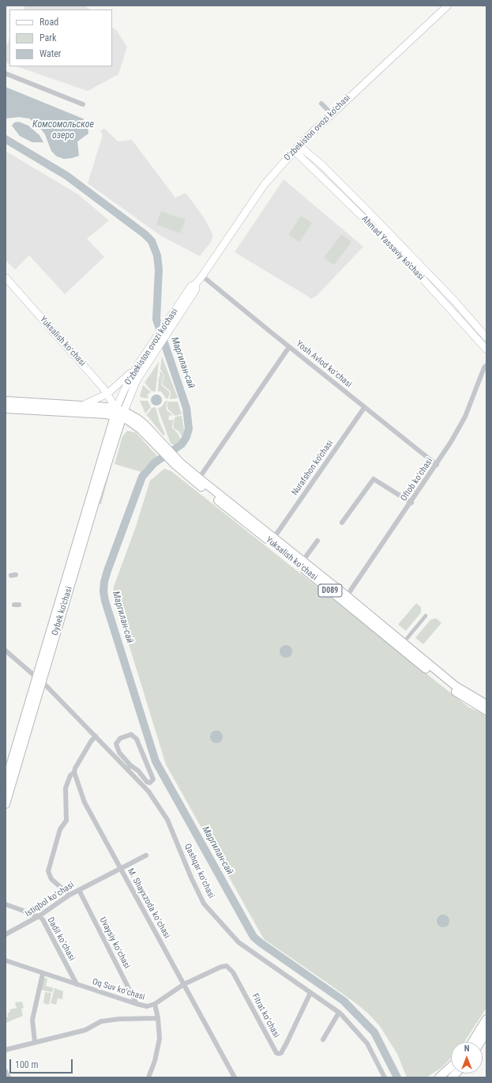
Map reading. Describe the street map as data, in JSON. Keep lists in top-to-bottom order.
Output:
{
  "streets": {
    "main road": [
      "O'zbekiston ovozi ko'chasi",
      "Ahmad Yassaviy ko'chasi",
      "Yuksalish koʻchasi",
      "D089",
      "Oybek ko‘chasi"
    ],
    "street": [
      "Yosh Avlod koʻchasi",
      "Nurafshon ko'chasi",
      "Oftob koʻchasi",
      "Qashqar koʻchasi",
      "Istiqbol koʻchasi",
      "M. Shayxzoda koʻchasi",
      "Dadil koʻchasi",
      "Uvaysiy koʻchasi",
      "Oq Suv koʻchasi",
      "Fitrat koʻchasi"
    ]
  },
  "crossings": [
    ["O'zbekiston ovozi ko'chasi", "Ahmad Yassaviy ko'chasi"],
    ["O'zbekiston ovozi ko'chasi", "Yuksalish koʻchasi"],
    ["O'zbekiston ovozi ko'chasi", "Yosh Avlod koʻchasi"],
    ["O'zbekiston ovozi ko'chasi", "Oybek ko‘chasi"],
    ["Yuksalish koʻchasi", "Nurafshon ko'chasi"],
    ["Yuksalish koʻchasi", "Oftob koʻchasi"],
    ["Yuksalish koʻchasi", "Oybek ko‘chasi"],
    ["Yosh Avlod koʻchasi", "Nurafshon ko'chasi"],
    ["Yosh Avlod koʻchasi", "Oftob koʻchasi"],
    ["Oybek ko‘chasi", "Qashqar koʻchasi"],
    ["Qashqar koʻchasi", "Fitrat koʻchasi"],
    ["Istiqbol koʻchasi", "M. Shayxzoda koʻchasi"],
    ["Istiqbol koʻchasi", "Dadil koʻchasi"],
    ["Istiqbol koʻchasi", "Uvaysiy koʻchasi"],
    ["M. Shayxzoda koʻchasi", "Fitrat koʻchasi"],
    ["Dadil koʻchasi", "Oq Suv koʻchasi"],
    ["Uvaysiy koʻchasi", "Oq Suv koʻchasi"]
  ],
  "water": ["Комсомольское озеро", "Маргилан-сай"],
  "legend": ["Road", "Park", "Water"],
  "scale_bar": "100 m",
  "north": "top"
}
